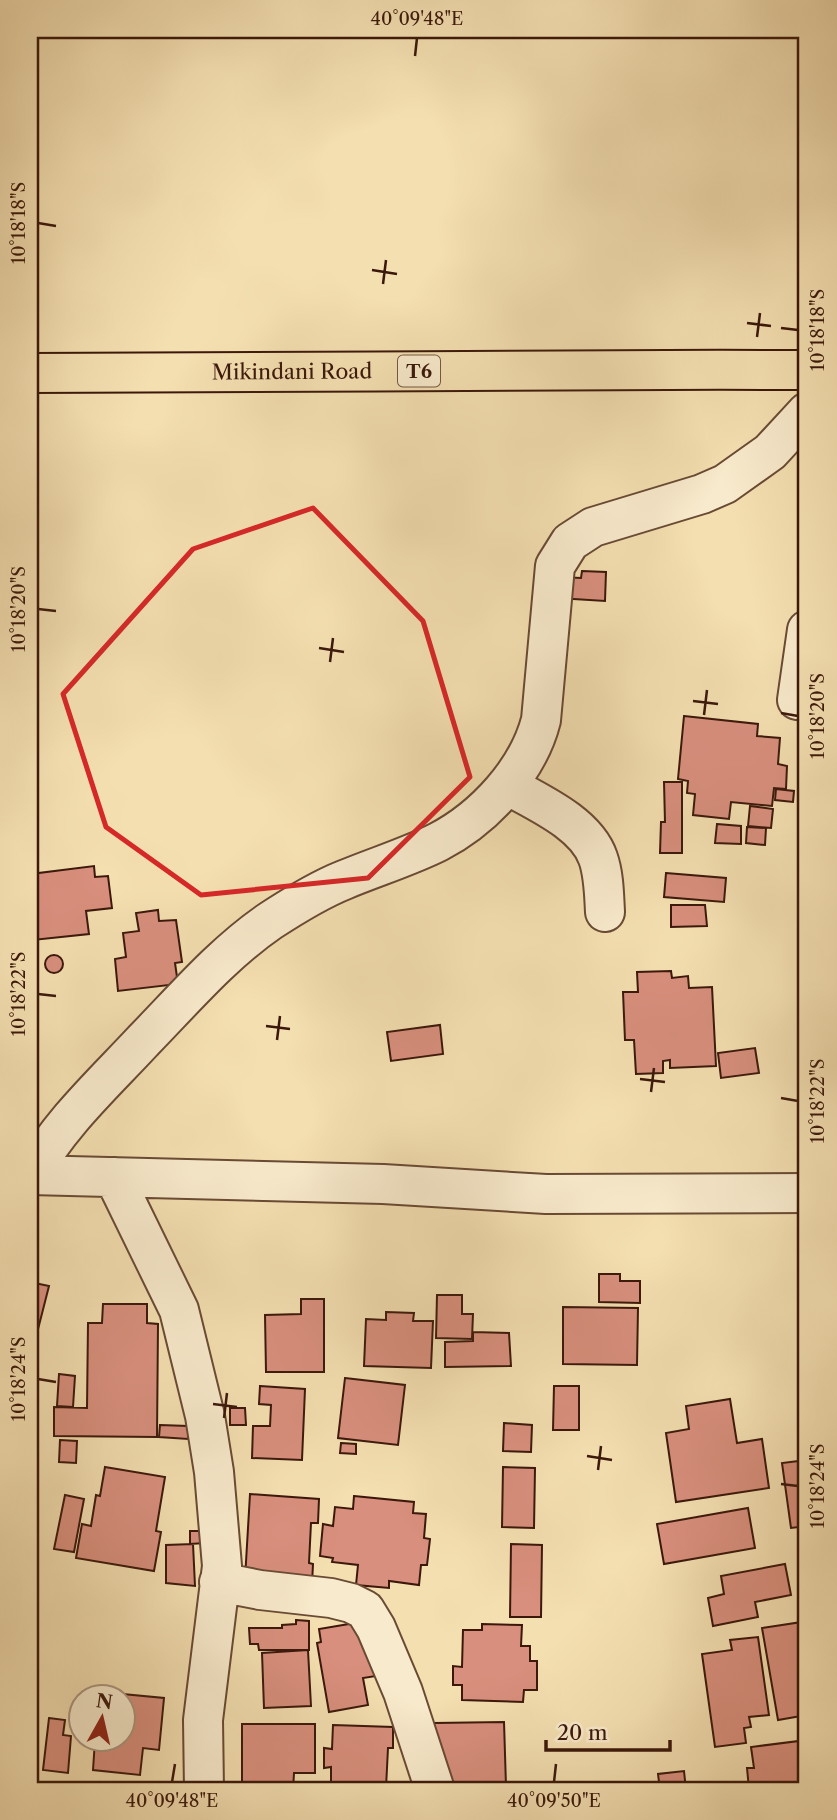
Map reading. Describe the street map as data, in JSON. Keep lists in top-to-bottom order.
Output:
{
  "streets": {
    "highway": ["T6", "Mikindani Road"]
  },
  "scale_bar": "20 m",
  "north": "top",
  "coordinates": [
    "40°09'48\"E",
    "10°18'18\"S",
    "10°18'20\"S",
    "10°18'22\"S",
    "10°18'24\"S",
    "40°09'50\"E"
  ]
}
